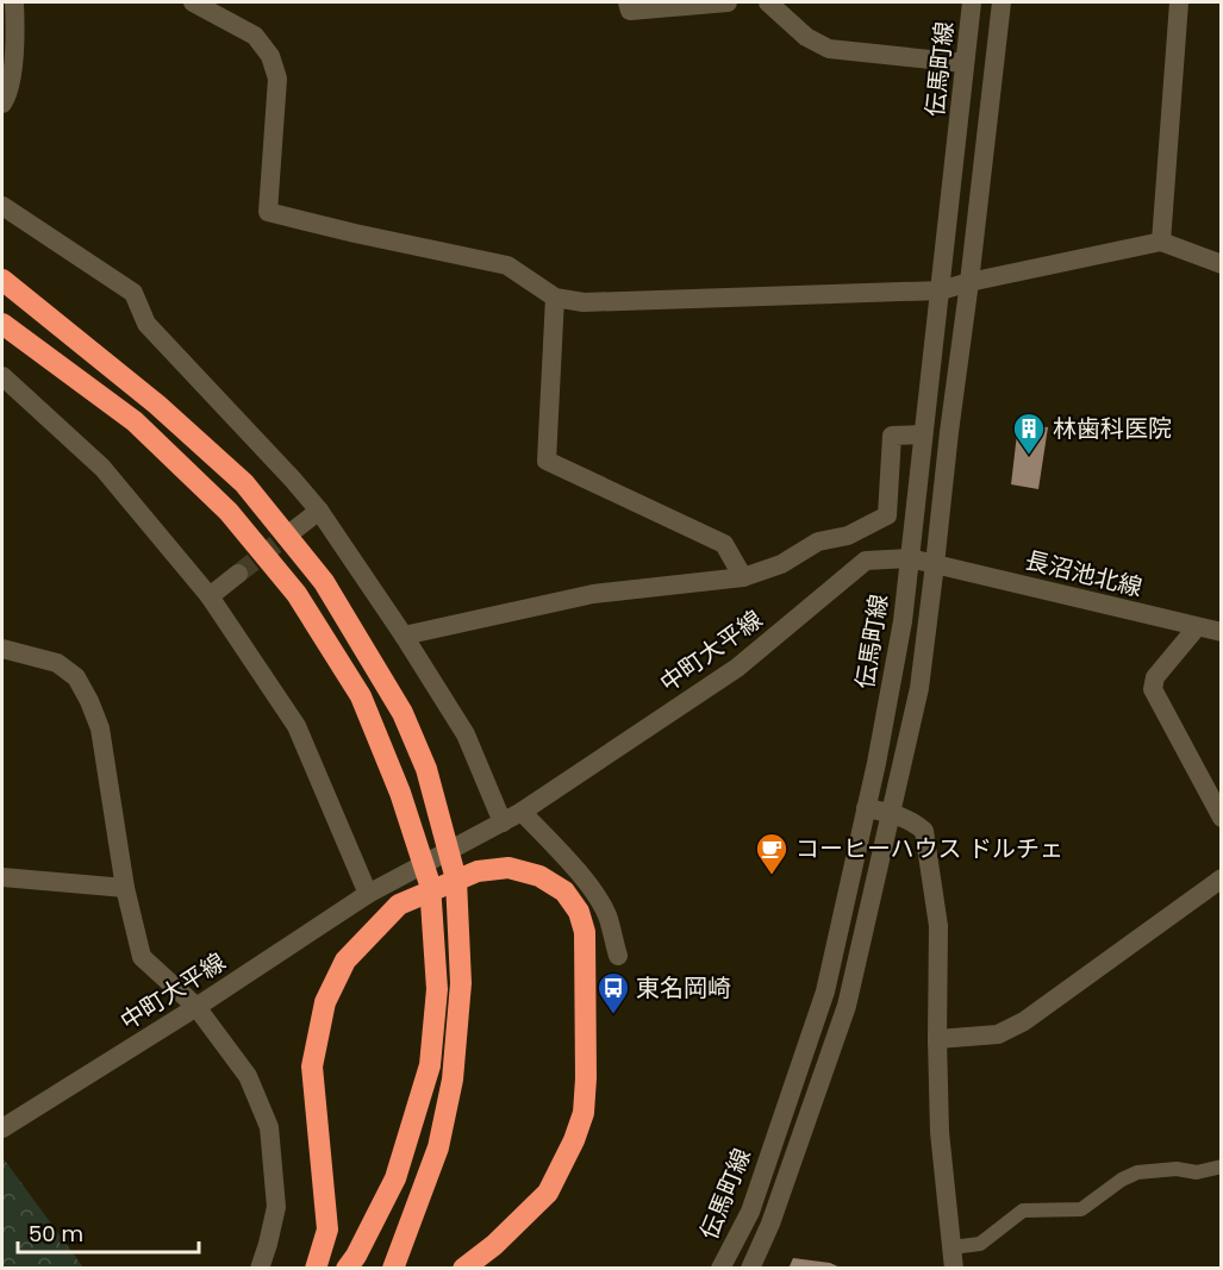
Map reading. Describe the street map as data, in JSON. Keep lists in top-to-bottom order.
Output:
{
  "streets": {
    "street": ["伝馬町線", "長沼池北線", "中町大平線"]
  },
  "crossings": [
    ["伝馬町線", "中町大平線"],
    ["長沼池北線", "中町大平線"]
  ],
  "places": {
    "building": ["林歯科医院"],
    "cafe": ["コーヒーハウス ドルチェ"],
    "bus stop": ["東名岡崎"]
  },
  "scale_bar": "50 m"
}
